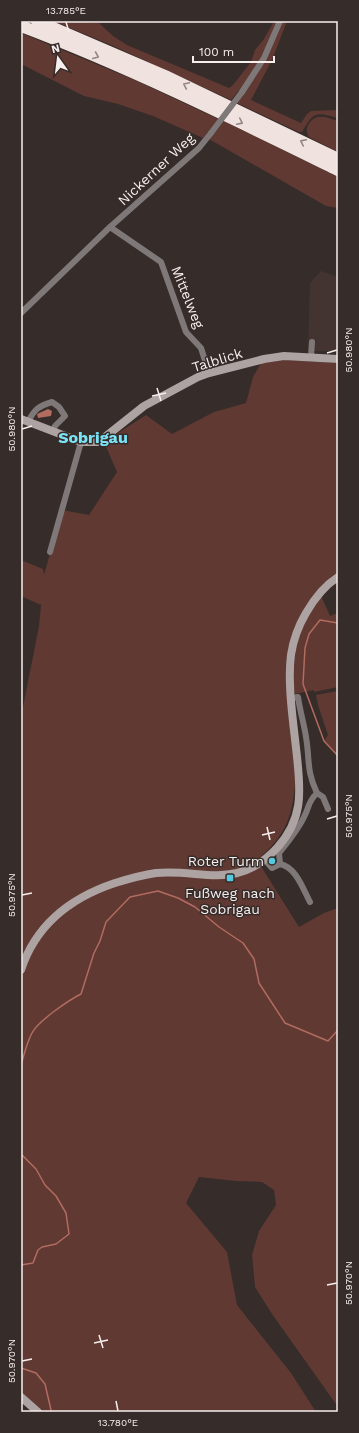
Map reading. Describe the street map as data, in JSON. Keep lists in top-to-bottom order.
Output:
{
  "streets": {
    "main road": ["Talblick"],
    "street": ["Nickerner Weg", "Mittelweg"]
  },
  "crossings": [
    ["Nickerner Weg", "Mittelweg"],
    ["Mittelweg", "Talblick"]
  ],
  "districts": ["Sobrigau"],
  "places": {
    "other": ["Roter Turm"],
    "transit": ["Fußweg nach Sobrigau"]
  },
  "scale_bar": "100 m",
  "north": "top",
  "coordinates": [
    "13.785°E",
    "50.980°N",
    "50.975°N",
    "50.970°N",
    "13.780°E"
  ]
}
